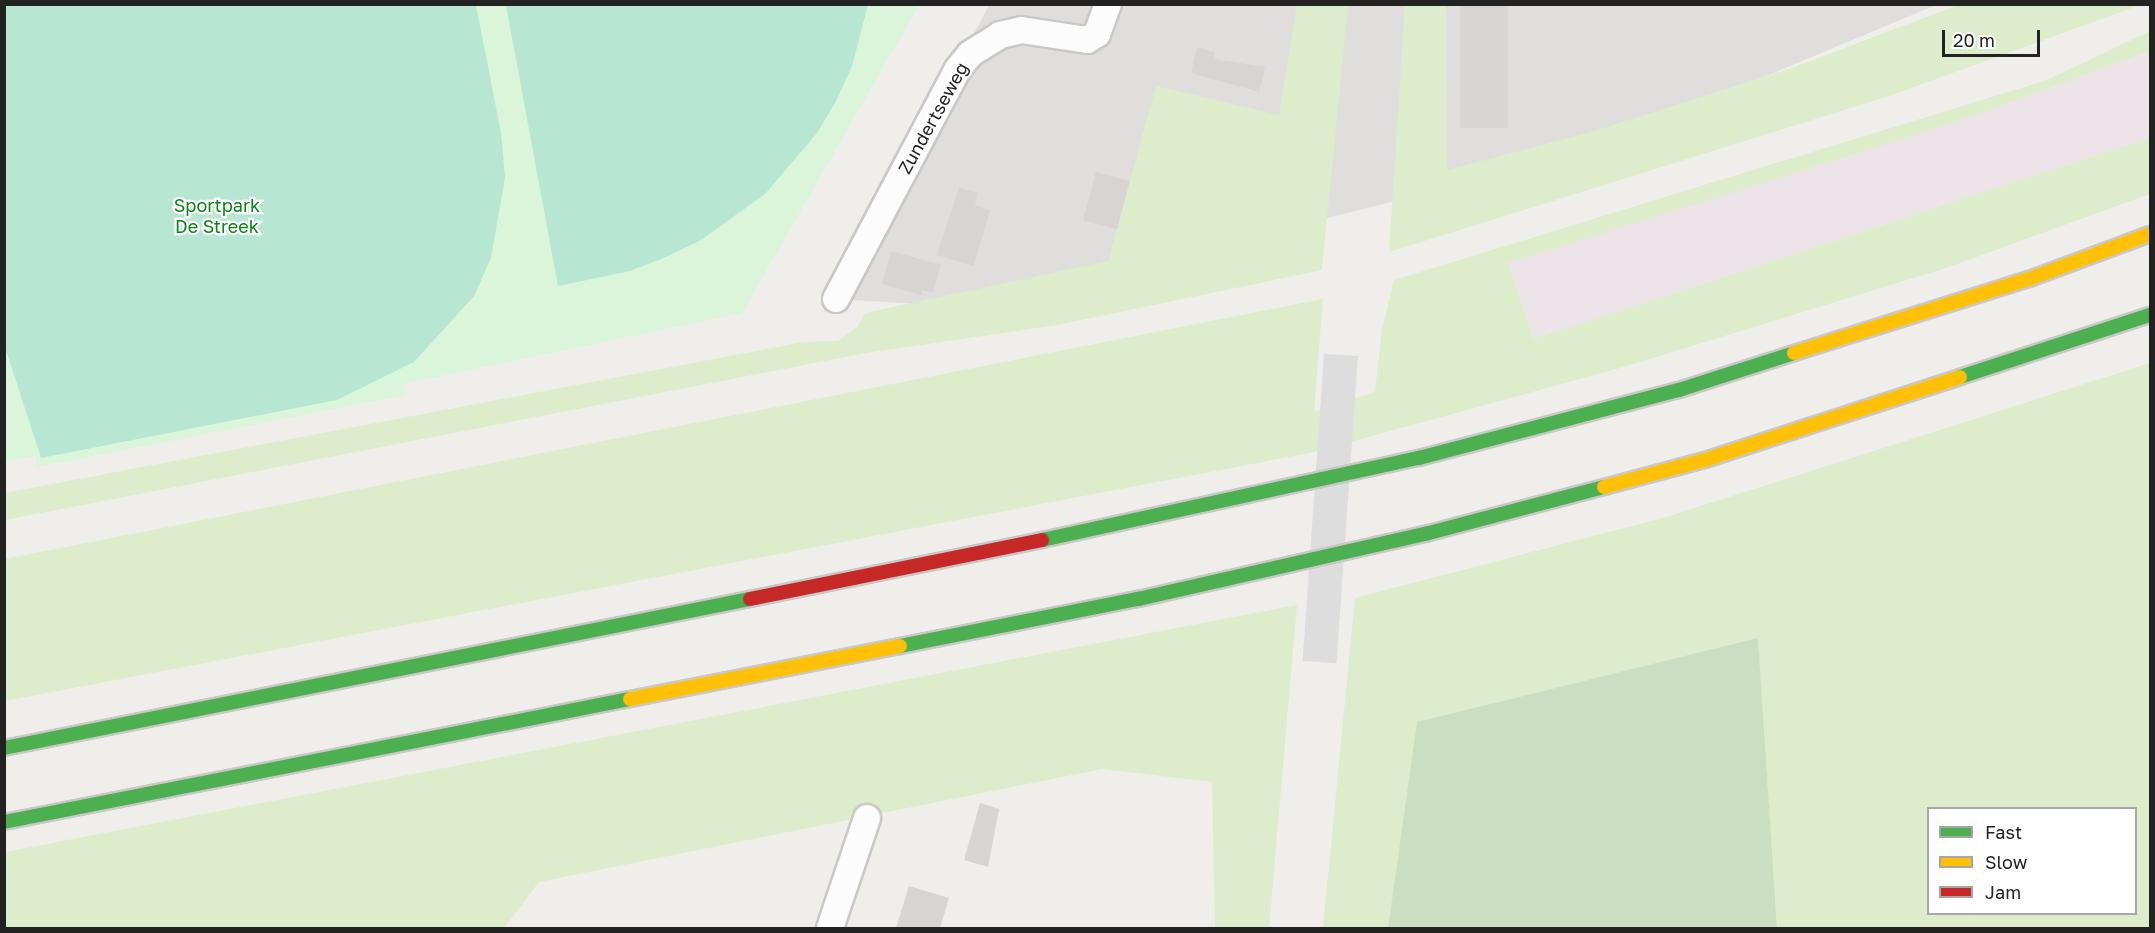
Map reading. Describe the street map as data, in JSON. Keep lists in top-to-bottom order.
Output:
{
  "streets": {
    "street": ["Zundertseweg"]
  },
  "parks": ["Sportpark De Streek"],
  "legend": ["Fast", "Slow", "Jam"],
  "scale_bar": "20 m"
}
